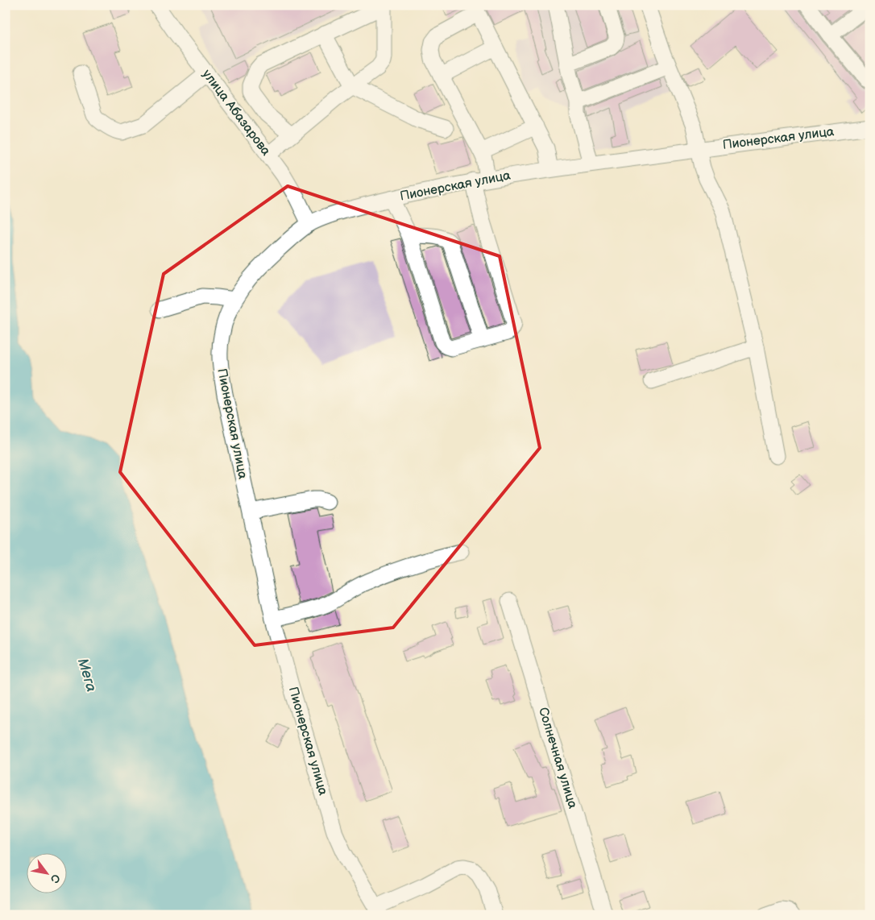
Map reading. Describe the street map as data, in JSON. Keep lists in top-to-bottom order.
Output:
{
  "streets": {
    "street": ["улица Абазарова", "Пионерская улица", "Солнечная улица"]
  },
  "crossings": [
    ["улица Абазарова", "Пионерская улица"]
  ],
  "water": ["Мега"],
  "north": "bottom right"
}
